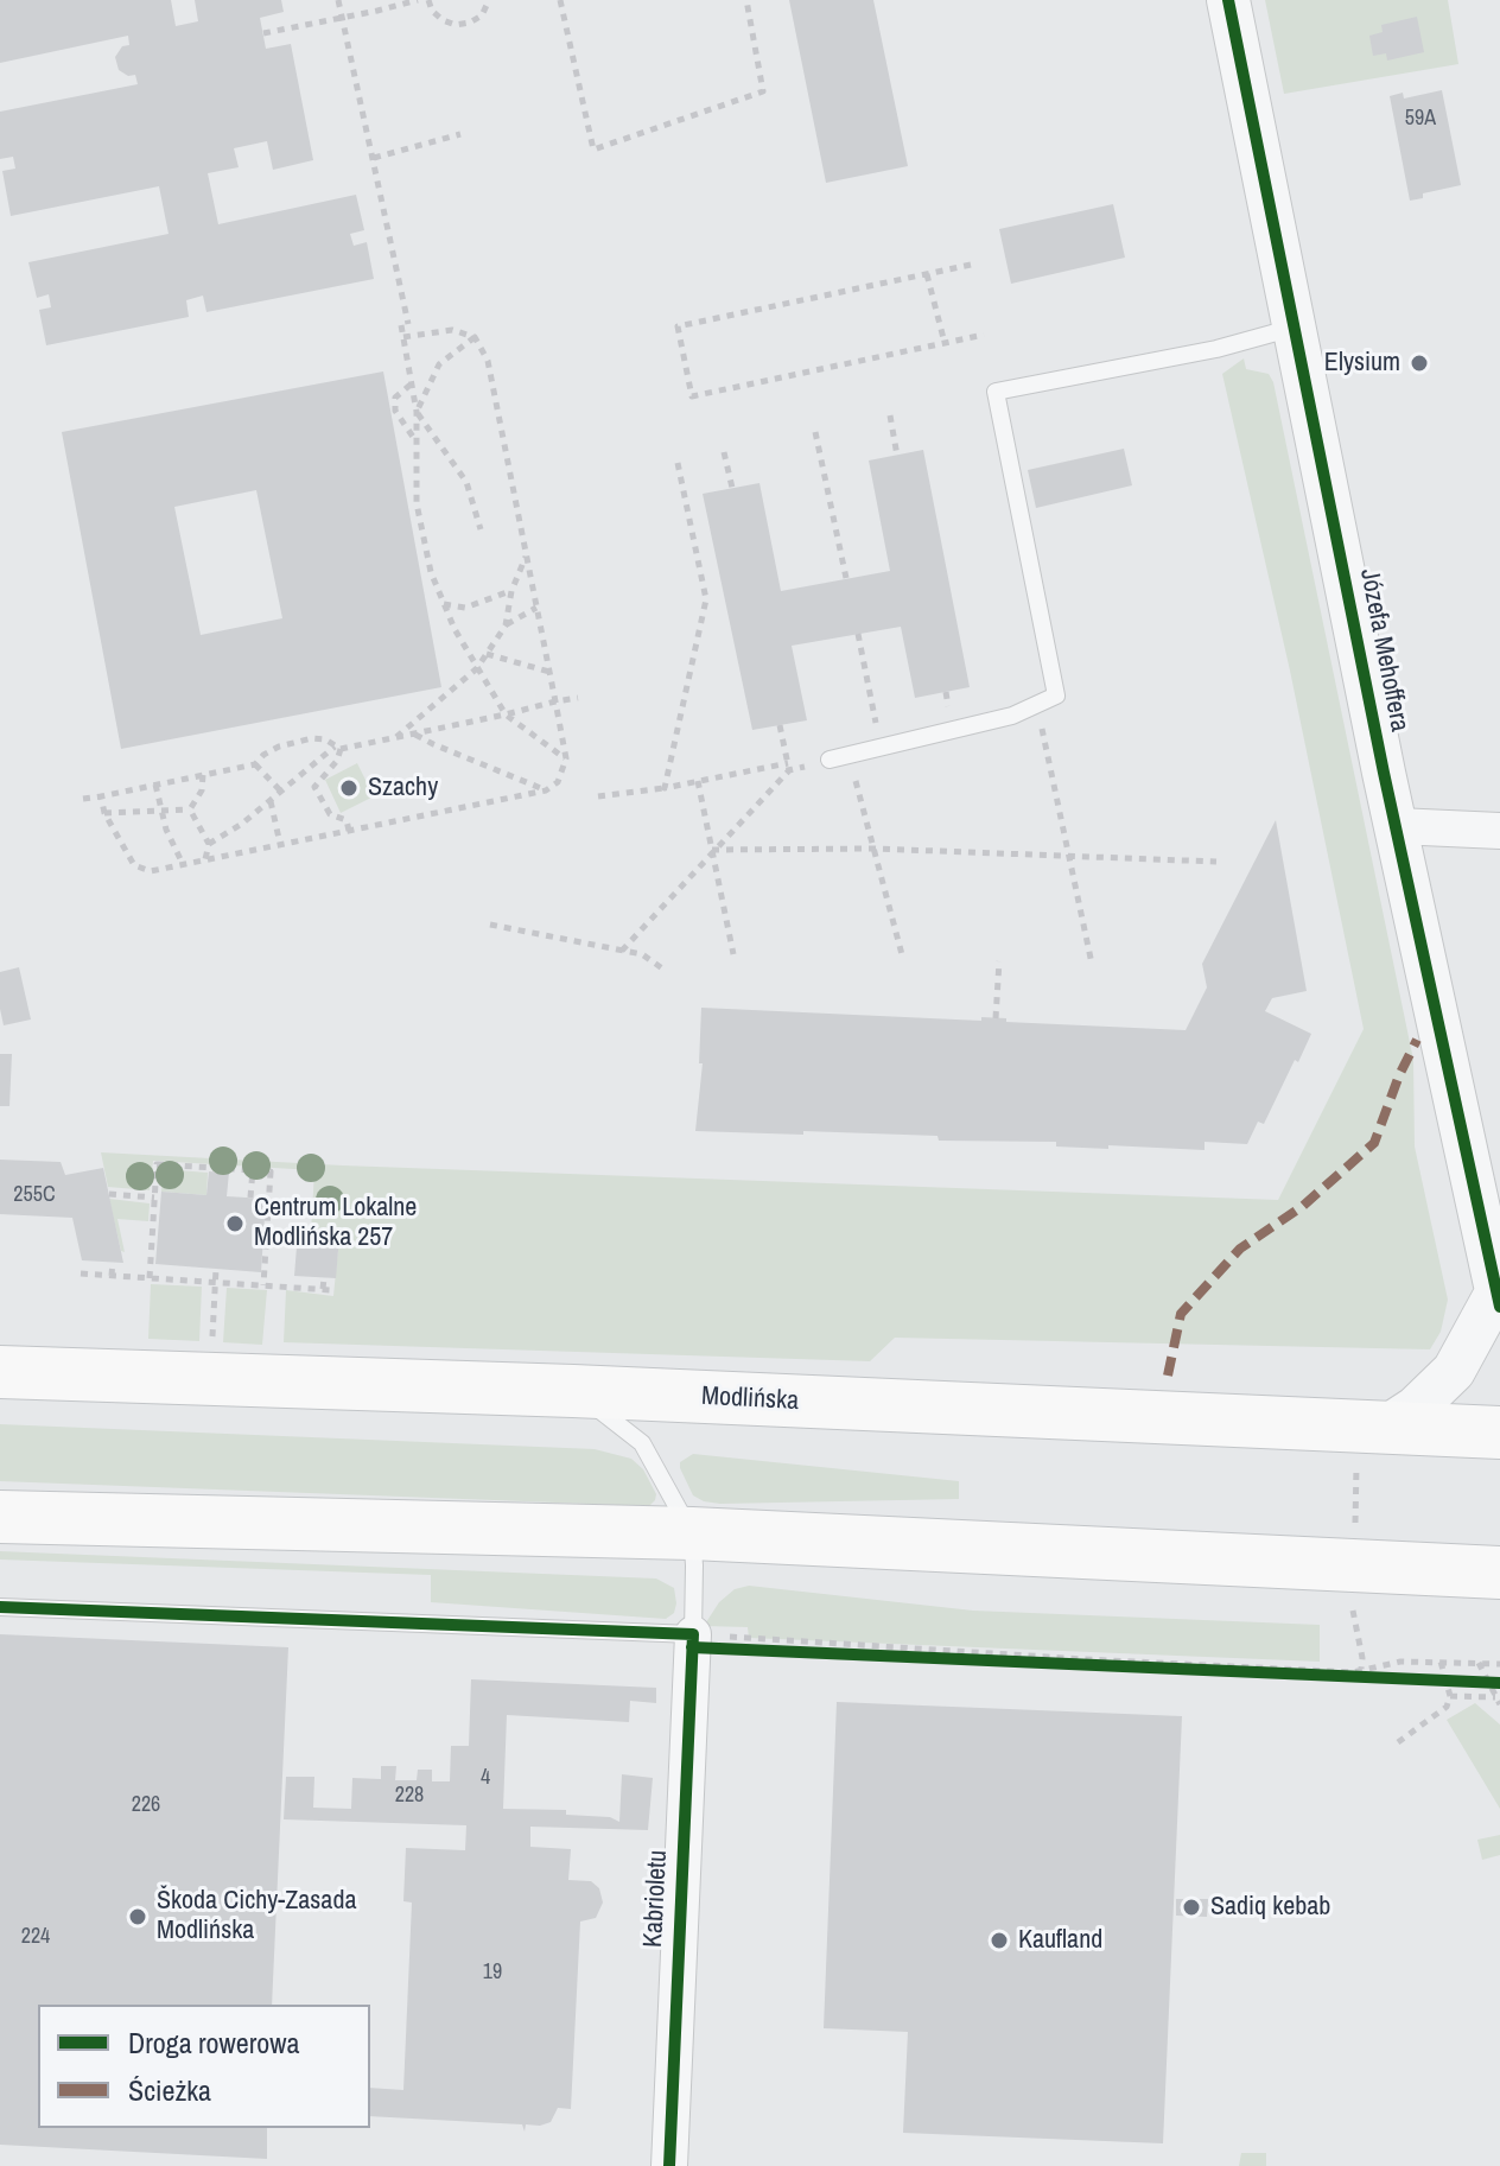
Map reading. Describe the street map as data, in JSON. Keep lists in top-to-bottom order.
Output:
{
  "streets": {
    "main road": ["Modlińska"],
    "street": ["Józefa Mehoffera", "Kabrioletu"]
  },
  "places": [
    "Elysium",
    "Szachy",
    "Centrum Lokalne Modlińska 257",
    "Sadiq kebab",
    "Škoda Cichy-Zasada Modlińska",
    "Kaufland"
  ],
  "house_numbers": [
    "59A",
    "255C",
    "4",
    "228",
    "226",
    "224",
    "19"
  ],
  "legend": ["Droga rowerowa", "Ścieżka"]
}
